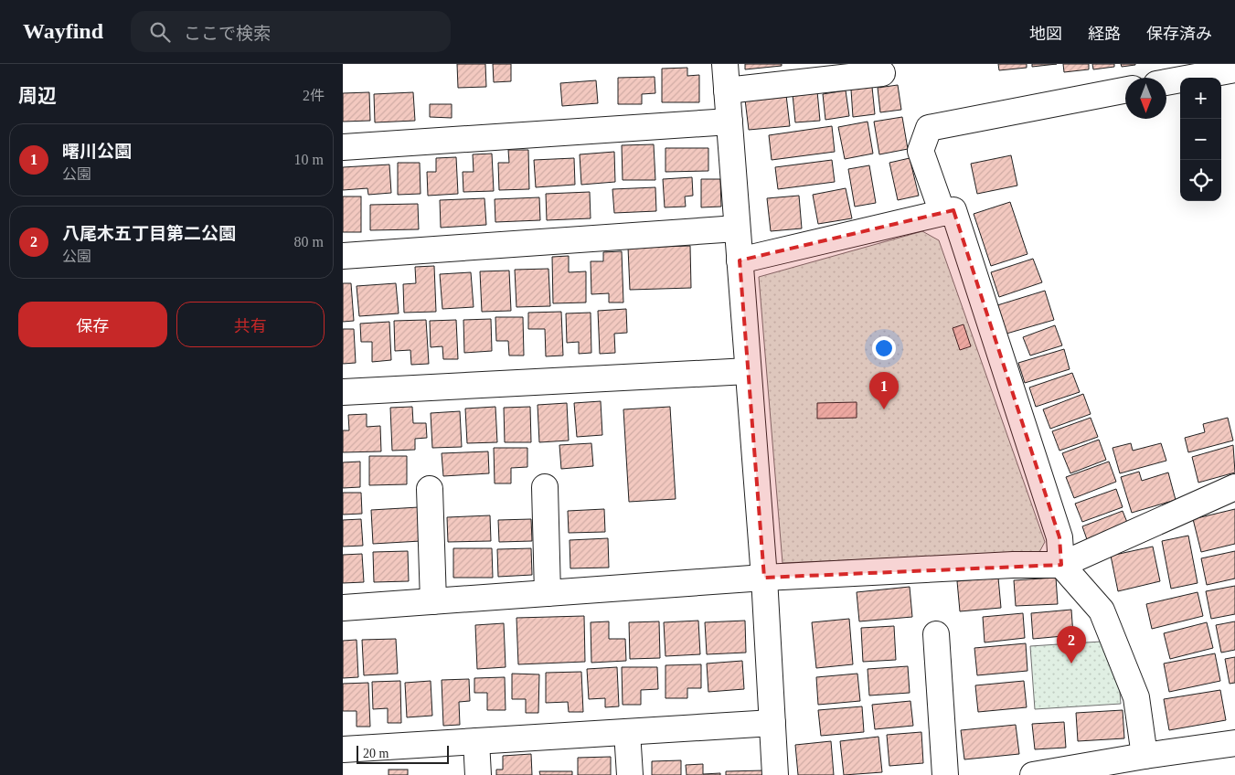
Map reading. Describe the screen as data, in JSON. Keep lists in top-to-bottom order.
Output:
{
  "scale_bar": "20 m",
  "north": "bottom",
  "page": {
    "header": "Wayfind",
    "search": "ここで検索",
    "nav": ["地図", "経路", "保存済み"],
    "heading": ["周辺", "2件"],
    "map_buttons": ["+", "−"],
    "list": [
      {
        "mark": "1",
        "name": "曙川公園",
        "note": "公園",
        "value": "10 m"
      },
      {
        "mark": "2",
        "name": "八尾木五丁目第二公園",
        "note": "公園",
        "value": "80 m"
      }
    ],
    "buttons": ["保存", "共有"],
    "pins": ["1", "2"],
    "scale": "20 m"
  }
}
